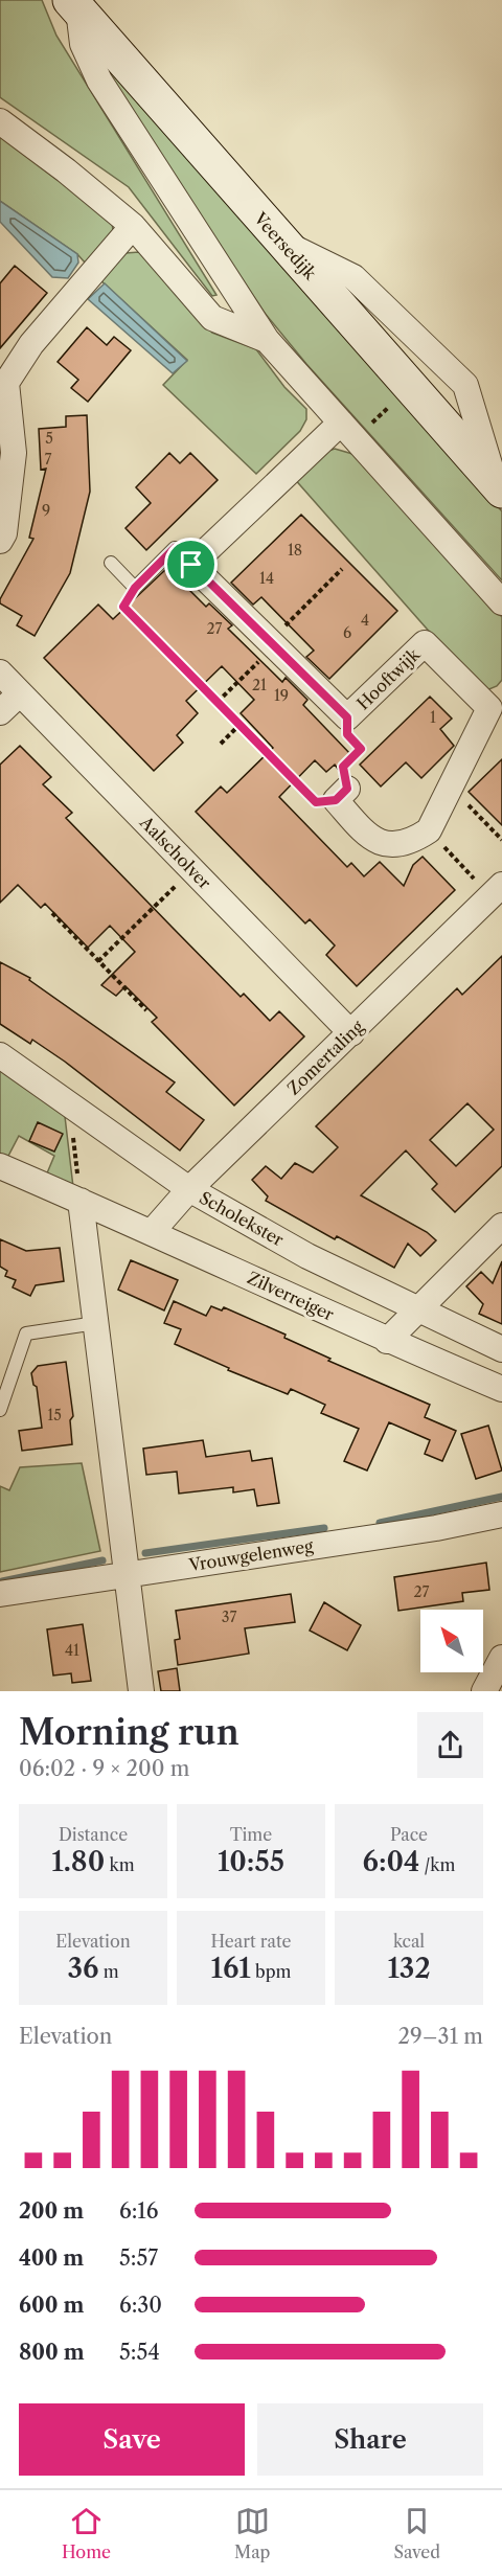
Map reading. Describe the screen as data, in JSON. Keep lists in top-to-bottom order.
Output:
{
  "streets": {
    "main road": ["Veersedijk"],
    "street": [
      "Hooftwijk",
      "Aalscholver",
      "Zomertaling",
      "Scholekster",
      "Zilverreiger",
      "Vrouwgelenweg"
    ]
  },
  "crossings": [
    ["Aalscholver", "Zomertaling"],
    ["Zomertaling", "Scholekster"],
    ["Zomertaling", "Zilverreiger"]
  ],
  "house_numbers": [
    "5",
    "7",
    "9",
    "18",
    "14",
    "4",
    "27",
    "6",
    "21",
    "19",
    "1",
    "15",
    "27",
    "37",
    "41"
  ],
  "north": "top left",
  "page": {
    "heading": ["Morning run", "06:02 · 9 × 200 m"],
    "stats": [
      ["Distance", "1.80 km"],
      ["Time", "10:55"],
      ["Pace", "6:04 /km"],
      ["Elevation", "36 m"],
      ["Heart rate", "161 bpm"],
      ["kcal", "132"]
    ],
    "chart": ["Elevation", "29–31 m"],
    "list": [
      {
        "name": "200 m",
        "note": "6:16"
      },
      {
        "name": "400 m",
        "note": "5:57"
      },
      {
        "name": "600 m",
        "note": "6:30"
      },
      {
        "name": "800 m",
        "note": "5:54"
      }
    ],
    "buttons": ["Save", "Share"],
    "tabs": ["Home", "Map", "Saved"]
  }
}
